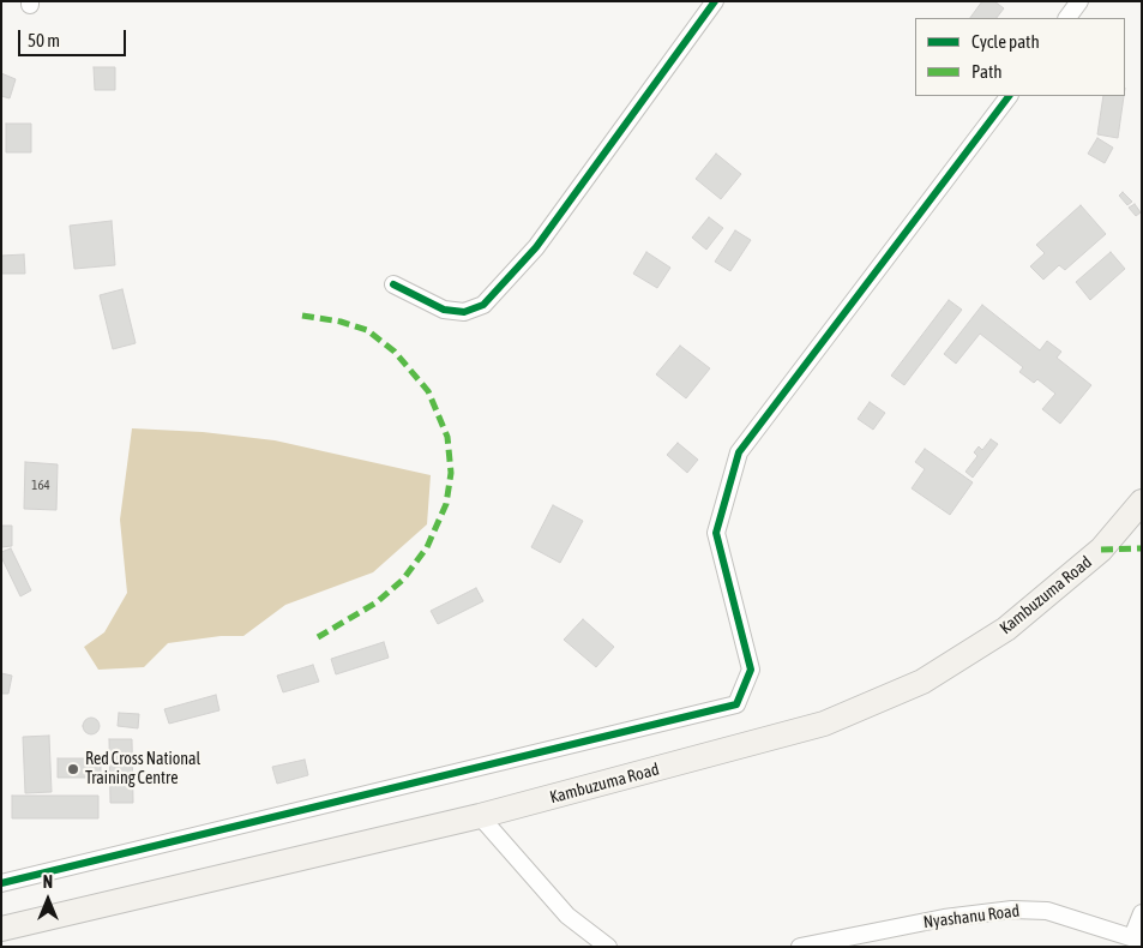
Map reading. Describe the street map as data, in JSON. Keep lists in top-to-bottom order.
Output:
{
  "streets": {
    "main road": ["Kambuzuma Road"],
    "street": ["Nyashanu Road"]
  },
  "places": ["Red Cross National Training Centre"],
  "house_numbers": ["164"],
  "legend": ["Cycle path", "Path"],
  "scale_bar": "50 m",
  "north": "top"
}
